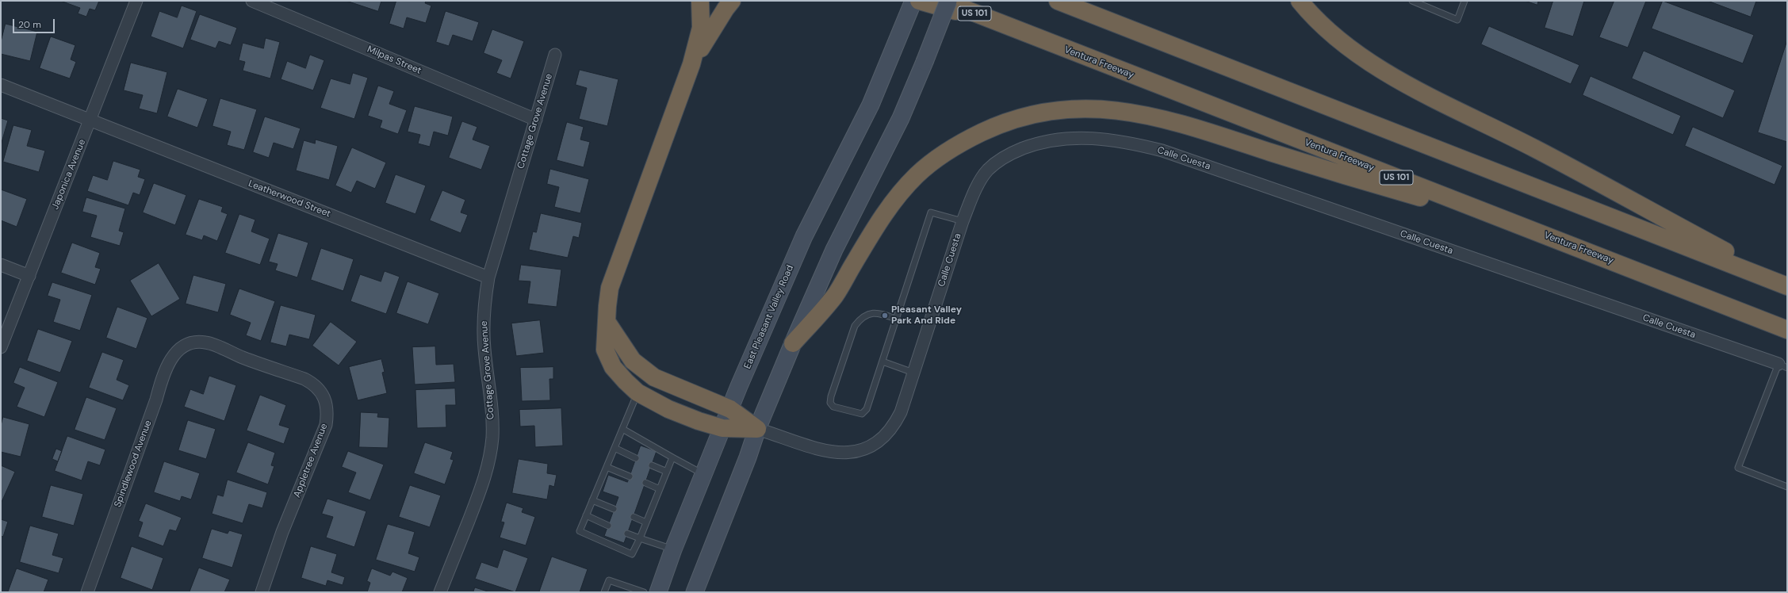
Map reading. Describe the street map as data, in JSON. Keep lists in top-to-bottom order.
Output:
{
  "streets": {
    "highway": ["US 101", "Ventura Freeway"],
    "main road": ["East Pleasant Valley Road"],
    "street": [
      "Milpas Street",
      "Cottage Grove Avenue",
      "Calle Cuesta",
      "Japonica Avenue",
      "Leatherwood Street",
      "Appletree Avenue",
      "Spindlewood Avenue"
    ]
  },
  "crossings": [
    ["Milpas Street", "Cottage Grove Avenue"],
    ["Cottage Grove Avenue", "Leatherwood Street"],
    ["Japonica Avenue", "Leatherwood Street"],
    ["Appletree Avenue", "Spindlewood Avenue"]
  ],
  "places": ["Pleasant Valley Park And Ride"],
  "scale_bar": "20 m"
}
